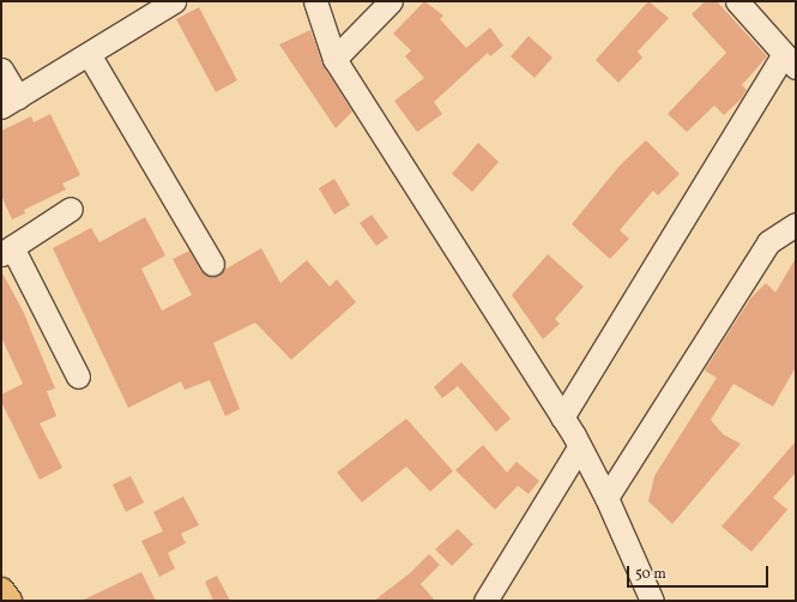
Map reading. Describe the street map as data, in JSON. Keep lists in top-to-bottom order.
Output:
{
  "scale_bar": "50 m"
}
